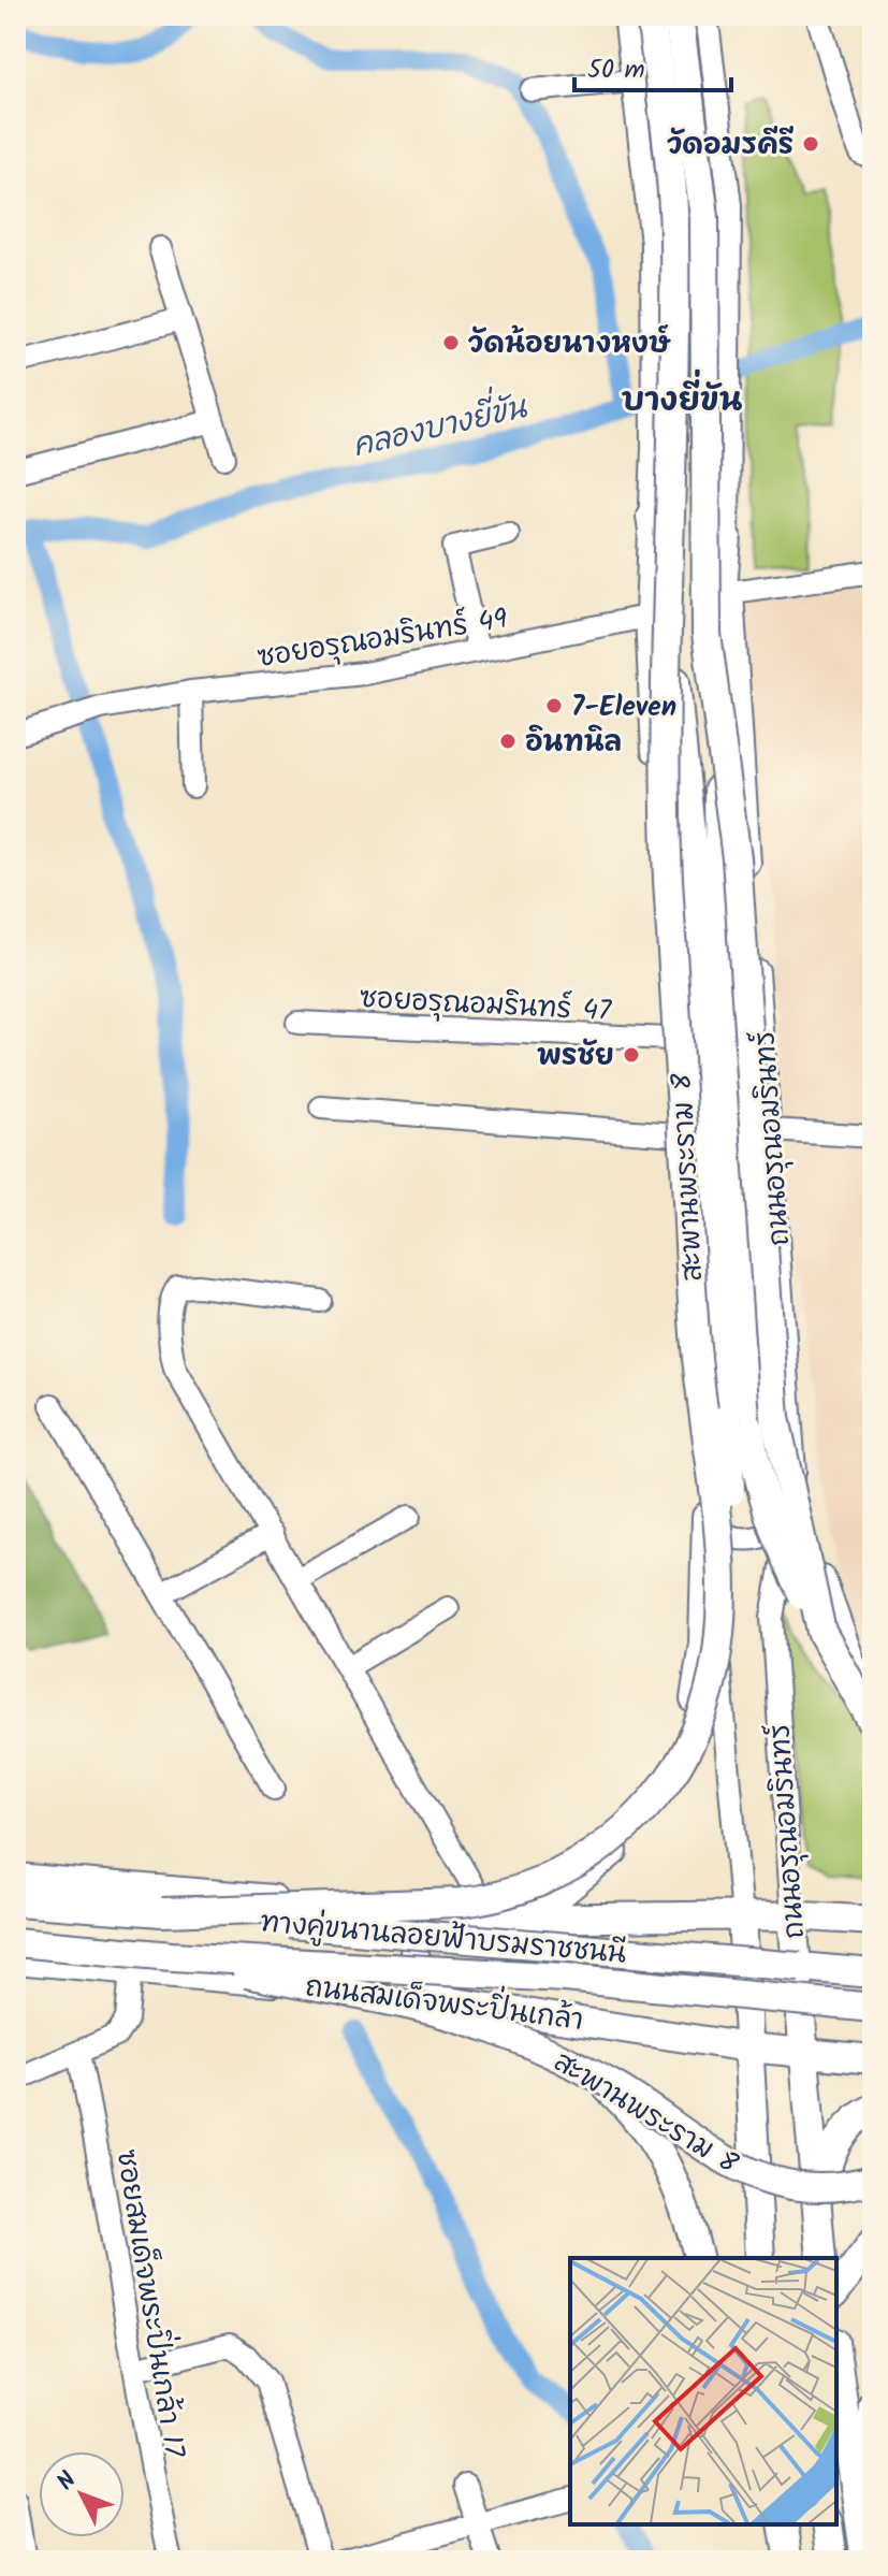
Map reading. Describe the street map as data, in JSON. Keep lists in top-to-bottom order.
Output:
{
  "streets": {
    "main road": [
      "ถนนอรุณอมรินทร์",
      "สะพานพระราม 8",
      "ทางคู่ขนานลอยฟ้าบรมราชชนนี",
      "ถนนสมเด็จพระปิ่นเกล้า"
    ],
    "street": ["ซอยอรุณอมรินทร์ 49", "ซอยอรุณอมรินทร์ 47", "ซอยสมเด็จพระปิ่นเกล้า 17"]
  },
  "crossings": [
    ["ซอยอรุณอมรินทร์ 49", "ถนนอรุณอมรินทร์"],
    ["ซอยอรุณอมรินทร์ 47", "ถนนอรุณอมรินทร์"],
    ["ถนนอรุณอมรินทร์", "ถนนสมเด็จพระปิ่นเกล้า"],
    ["สะพานพระราม 8", "ทางคู่ขนานลอยฟ้าบรมราชชนนี"]
  ],
  "districts": ["บางยี่ขัน"],
  "water": ["คลองบางยี่ขัน"],
  "places": [
    "วัดอมรคีรี",
    "วัดน้อยนางหงษ์",
    "7-Eleven",
    "อินทนิล",
    "พรชัย"
  ],
  "scale_bar": "50 m",
  "north": "top left"
}
